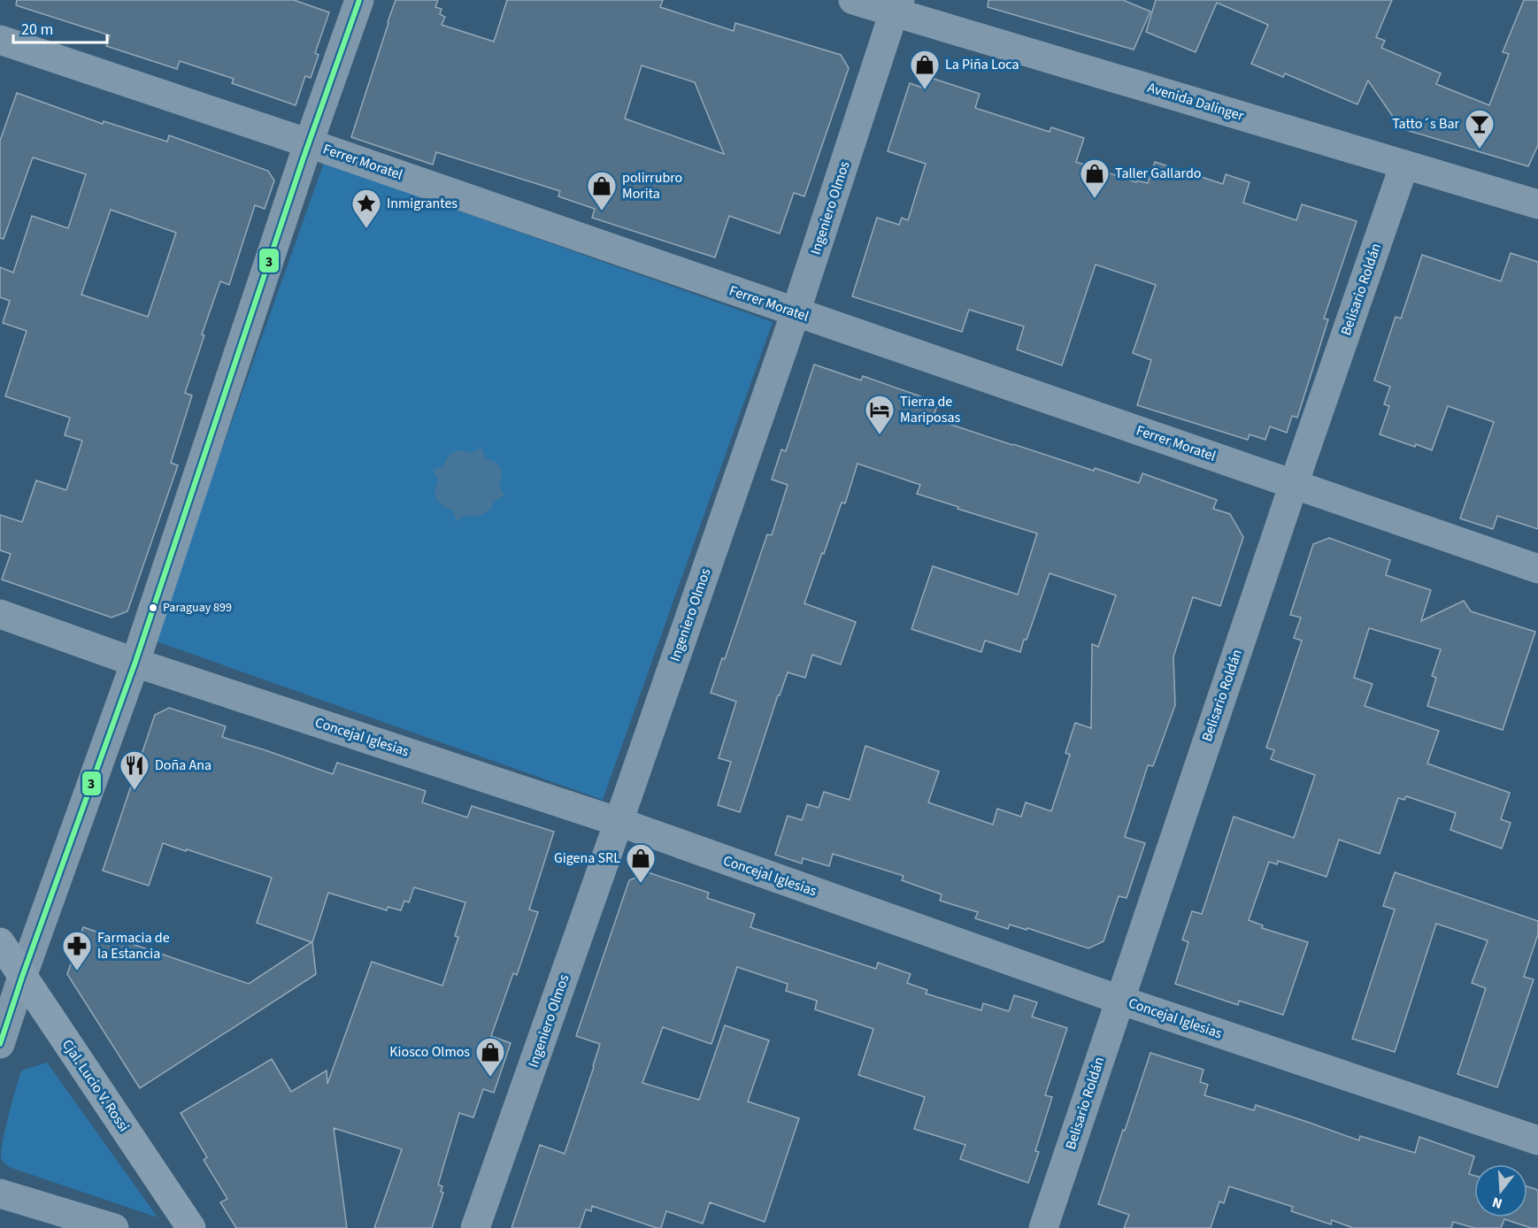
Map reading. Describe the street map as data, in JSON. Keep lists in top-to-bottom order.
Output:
{
  "streets": {
    "main road": ["Cjal. Lucio V. Rossi"],
    "street": [
      "Avenida Dalinger",
      "Ferrer Moratel",
      "Ingeniero Olmos",
      "Belisario Roldán",
      "Concejal Iglesias"
    ]
  },
  "crossings": [
    ["Avenida Dalinger", "Ingeniero Olmos"],
    ["Avenida Dalinger", "Belisario Roldán"],
    ["Ferrer Moratel", "Ingeniero Olmos"],
    ["Ferrer Moratel", "Belisario Roldán"],
    ["Ingeniero Olmos", "Concejal Iglesias"],
    ["Belisario Roldán", "Concejal Iglesias"]
  ],
  "places": {
    "shop": [
      "La Piña Loca",
      "Taller Gallardo",
      "polirrubro Morita",
      "Gigena SRL",
      "Kiosco Olmos"
    ],
    "bar": ["Tatto´s Bar"],
    "place": ["Inmigrantes"],
    "hotel": ["Tierra de Mariposas"],
    "other": ["Paraguay 899"],
    "restaurant": ["Doña Ana"],
    "pharmacy": ["Farmacia de la Estancia"]
  },
  "lines": ["transit line 3"],
  "scale_bar": "20 m",
  "north": "bottom"
}
